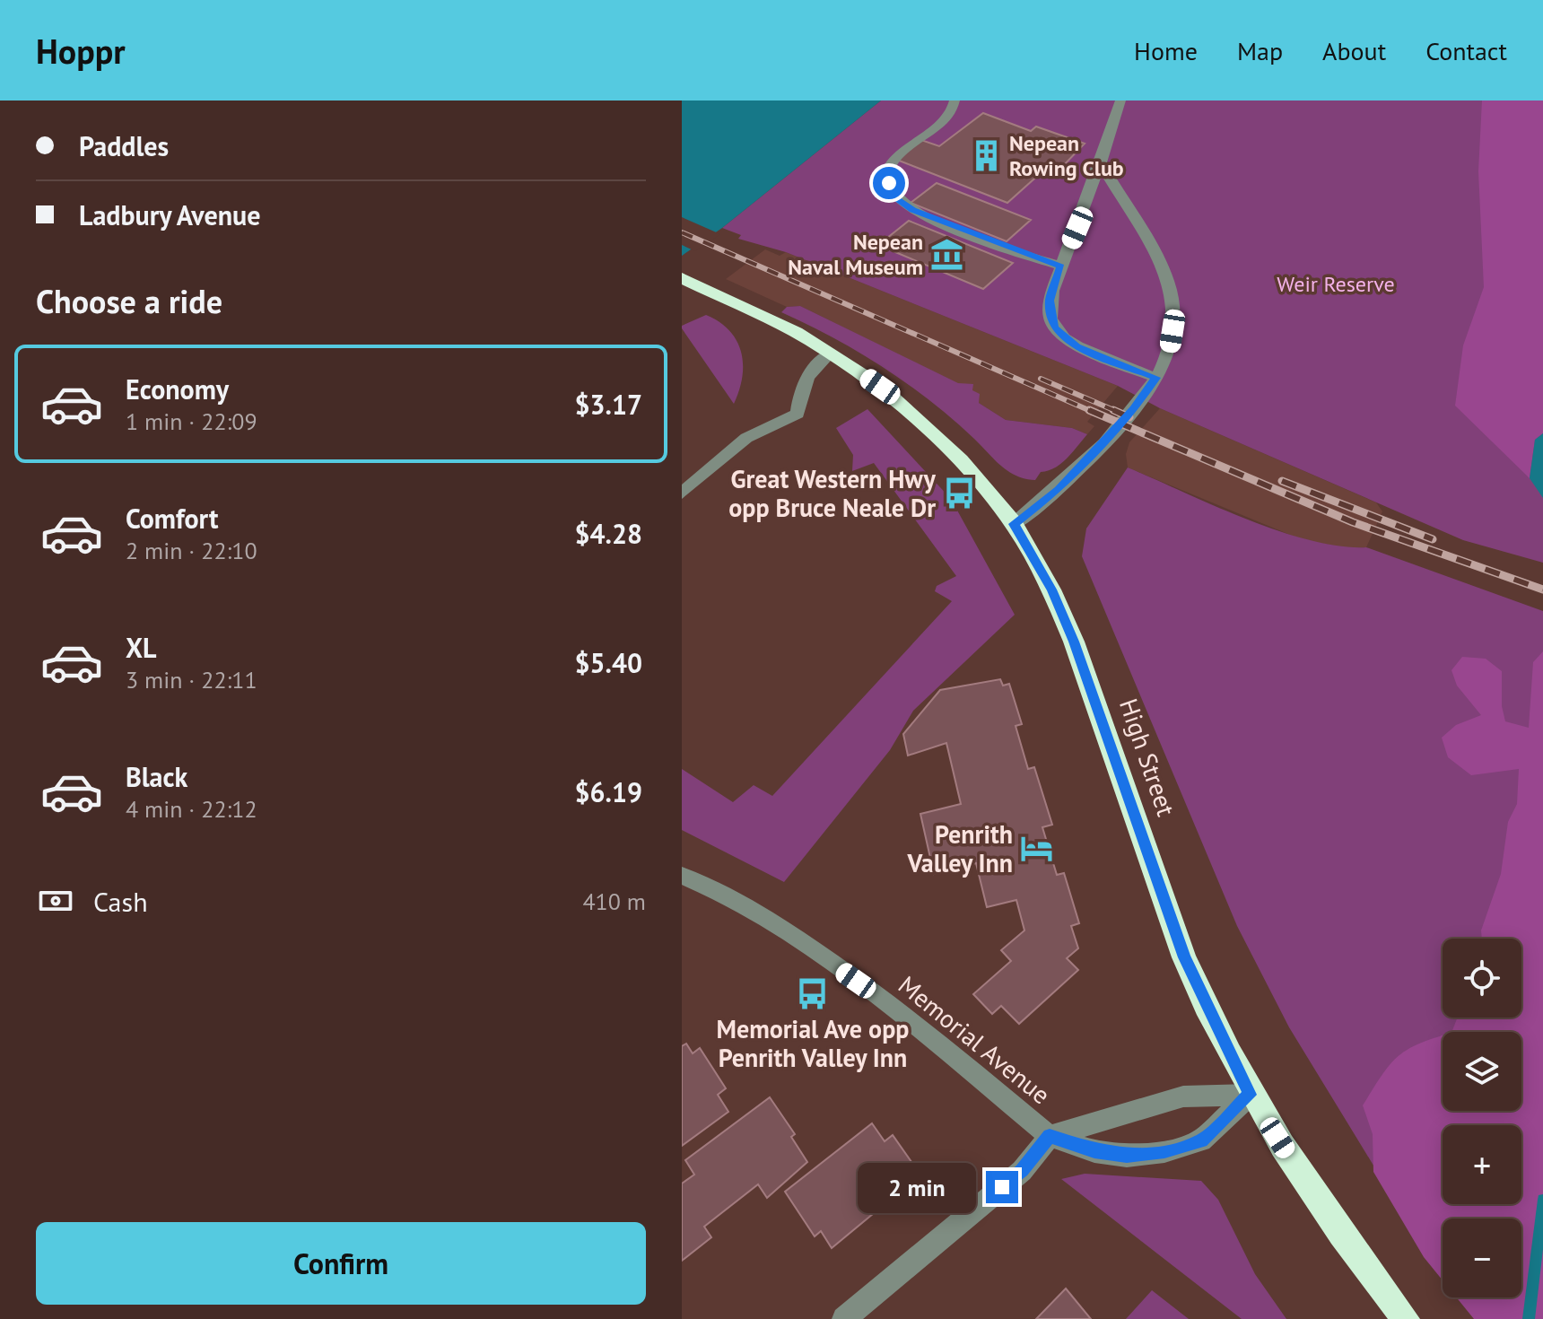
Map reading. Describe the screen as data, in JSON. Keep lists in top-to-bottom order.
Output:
{
  "streets": {
    "highway": ["High Street"],
    "street": ["Memorial Avenue"]
  },
  "crossings": [
    ["High Street", "Memorial Avenue"]
  ],
  "parks": ["Weir Reserve"],
  "places": {
    "building": ["Nepean Rowing Club"],
    "museum": ["Nepean Naval Museum"],
    "bus stop": ["Great Western Hwy opp Bruce Neale Dr", "Memorial Ave opp Penrith Valley Inn"],
    "hotel": ["Penrith Valley Inn"]
  },
  "page": {
    "header": "Hoppr",
    "nav": [
      "Home",
      "Map",
      "About",
      "Contact"
    ],
    "banner": ["Paddles", "Ladbury Avenue"],
    "heading": "Choose a ride",
    "list": [
      {
        "name": "Economy",
        "note": "1 min · 22:09",
        "value": "$3.17"
      },
      {
        "name": "Comfort",
        "note": "2 min · 22:10",
        "value": "$4.28"
      },
      {
        "name": "XL",
        "note": "3 min · 22:11",
        "value": "$5.40"
      },
      {
        "name": "Black",
        "note": "4 min · 22:12",
        "value": "$6.19"
      }
    ],
    "pay": ["Cash", "410 m"],
    "map_buttons": ["+", "−"],
    "bubble": "2 min",
    "buttons": "Confirm"
  }
}
